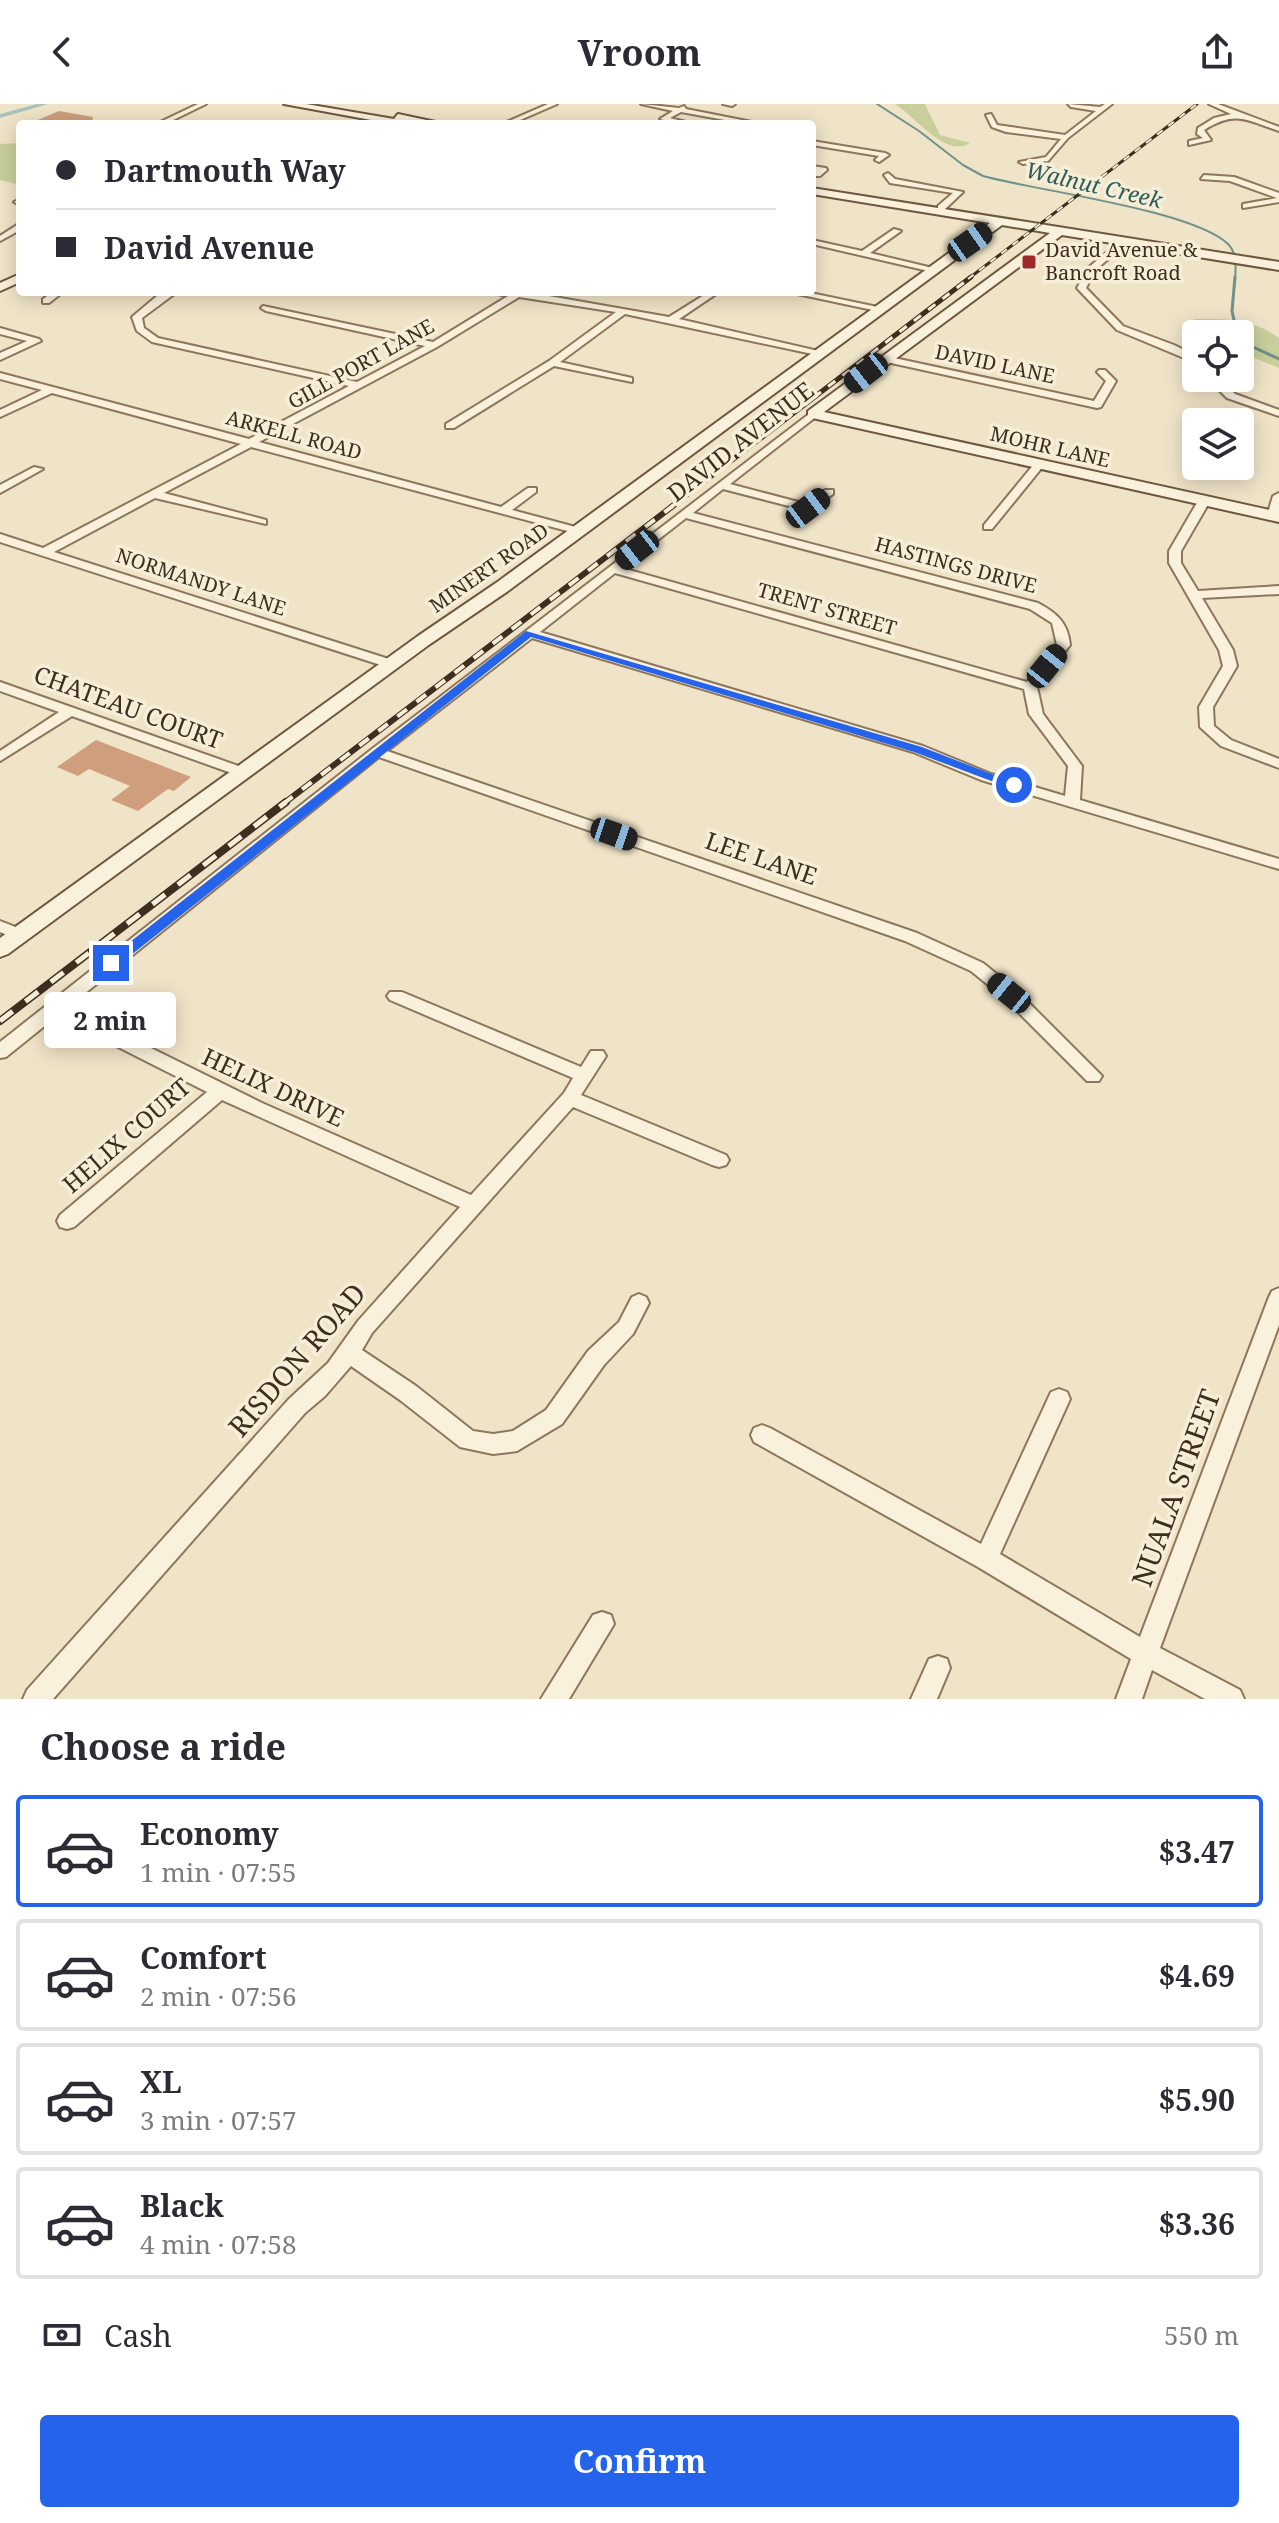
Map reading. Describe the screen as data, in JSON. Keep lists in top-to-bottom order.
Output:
{
  "streets": {
    "street": [
      "GILL PORT LANE",
      "DAVID LANE",
      "ARKELL ROAD",
      "DAVID AVENUE",
      "MOHR LANE",
      "HASTINGS DRIVE",
      "MINERT ROAD",
      "NORMANDY LANE",
      "TRENT STREET",
      "CHATEAU COURT",
      "LEE LANE",
      "HELIX DRIVE",
      "HELIX COURT",
      "RISDON ROAD",
      "NUALA STREET"
    ]
  },
  "crossings": [
    ["GILL PORT LANE", "ARKELL ROAD"],
    ["GILL PORT LANE", "NORMANDY LANE"],
    ["DAVID LANE", "DAVID AVENUE"],
    ["ARKELL ROAD", "MINERT ROAD"],
    ["DAVID AVENUE", "MOHR LANE"],
    ["DAVID AVENUE", "HASTINGS DRIVE"],
    ["DAVID AVENUE", "TRENT STREET"],
    ["DAVID AVENUE", "LEE LANE"],
    ["DAVID AVENUE", "HELIX DRIVE"],
    ["HASTINGS DRIVE", "TRENT STREET"],
    ["MINERT ROAD", "NORMANDY LANE"],
    ["MINERT ROAD", "CHATEAU COURT"],
    ["HELIX DRIVE", "HELIX COURT"],
    ["HELIX DRIVE", "RISDON ROAD"]
  ],
  "water": ["Walnut Creek"],
  "places": {
    "transit": ["David Avenue & Bancroft Road"]
  },
  "page": {
    "header": "Vroom",
    "banner": ["Dartmouth Way", "David Avenue"],
    "bubble": "2 min",
    "heading": "Choose a ride",
    "list": [
      {
        "name": "Economy",
        "note": "1 min · 07:55",
        "value": "$3.47"
      },
      {
        "name": "Comfort",
        "note": "2 min · 07:56",
        "value": "$4.69"
      },
      {
        "name": "XL",
        "note": "3 min · 07:57",
        "value": "$5.90"
      },
      {
        "name": "Black",
        "note": "4 min · 07:58",
        "value": "$3.36"
      }
    ],
    "pay": ["Cash", "550 m"],
    "buttons": "Confirm"
  }
}
